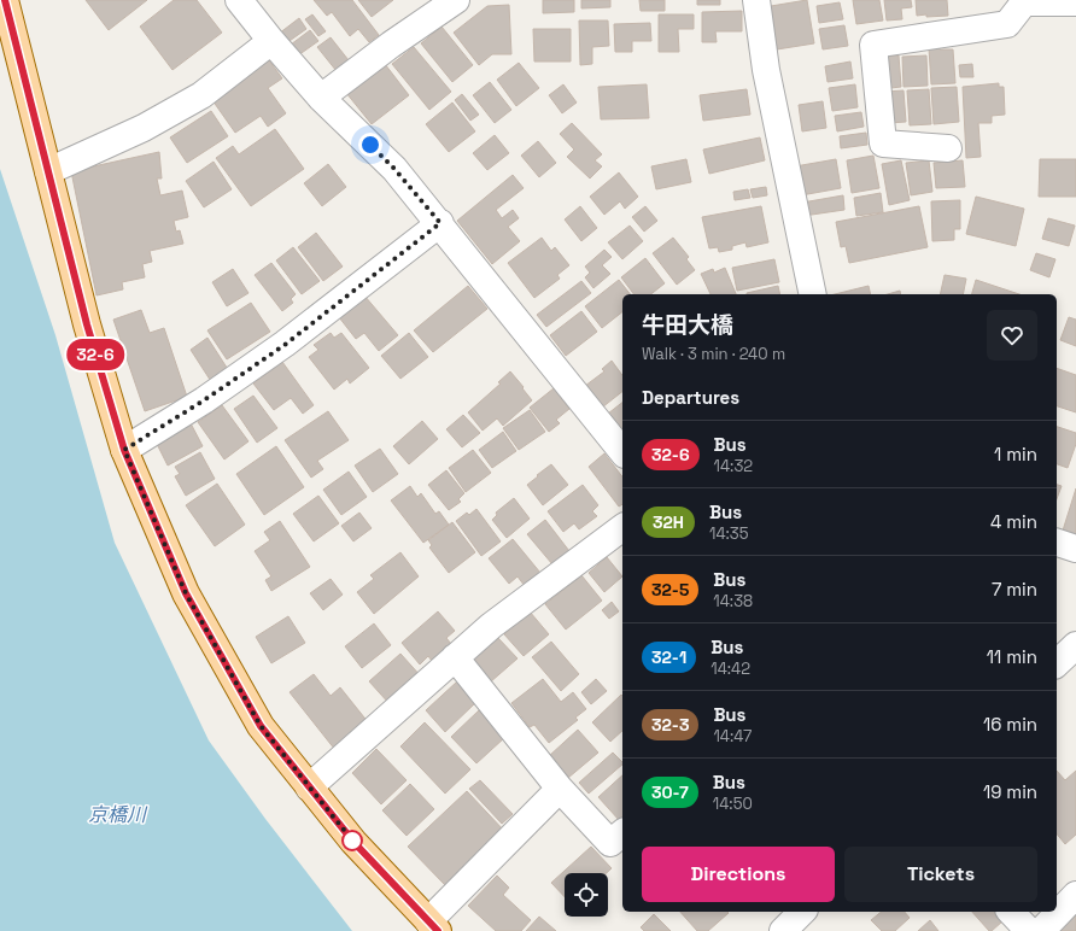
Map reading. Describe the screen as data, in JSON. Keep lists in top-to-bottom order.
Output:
{
  "water": ["京橋川"],
  "lines": ["bus line 32-6"],
  "page": {
    "on_map": "32-6",
    "heading": [
      ["牛田大橋", "Walk · 3 min · 240 m"],
      "Departures"
    ],
    "list": [
      {
        "mark": "32-6",
        "name": "Bus",
        "note": "14:32",
        "value": "1 min"
      },
      {
        "mark": "32H",
        "name": "Bus",
        "note": "14:35",
        "value": "4 min"
      },
      {
        "mark": "32-5",
        "name": "Bus",
        "note": "14:38",
        "value": "7 min"
      },
      {
        "mark": "32-1",
        "name": "Bus",
        "note": "14:42",
        "value": "11 min"
      },
      {
        "mark": "32-3",
        "name": "Bus",
        "note": "14:47",
        "value": "16 min"
      },
      {
        "mark": "30-7",
        "name": "Bus",
        "note": "14:50",
        "value": "19 min"
      }
    ],
    "buttons": ["Directions", "Tickets"]
  }
}
